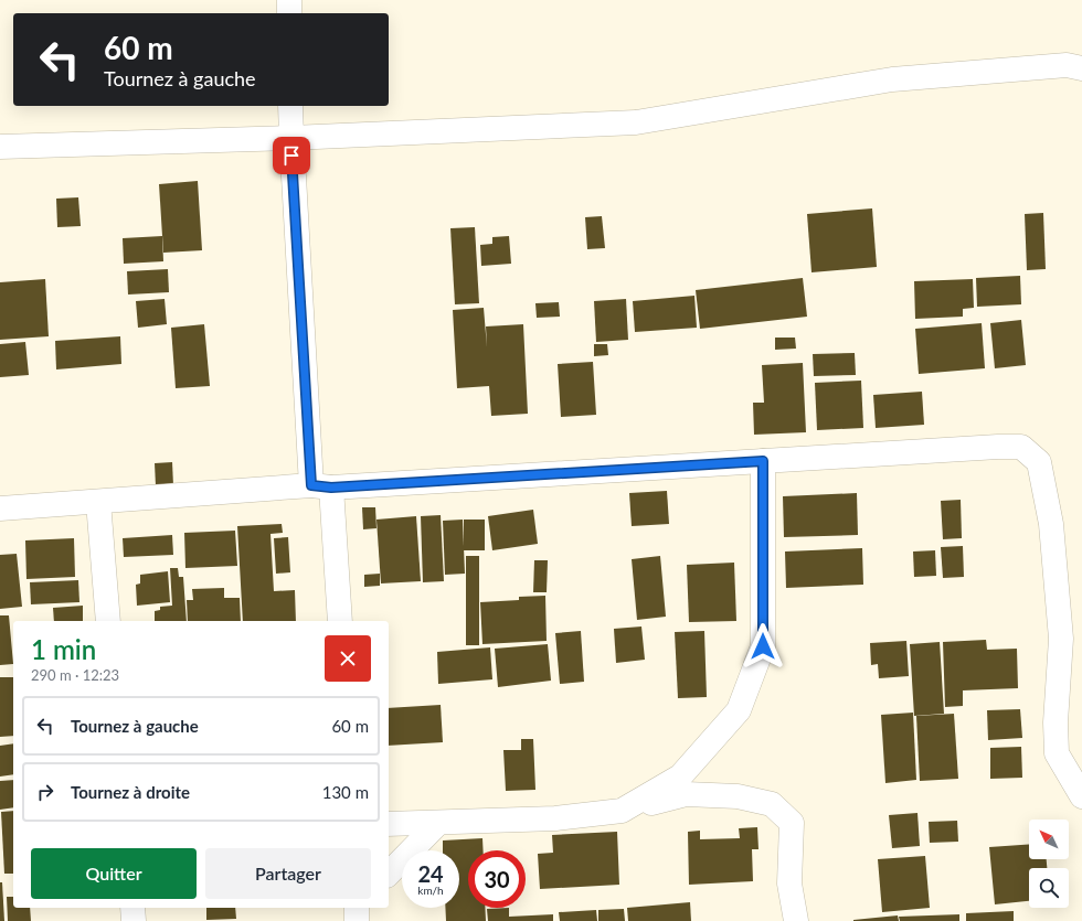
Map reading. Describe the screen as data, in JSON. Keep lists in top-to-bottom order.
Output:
{
  "north": "top left",
  "page": {
    "turn": ["60 m", "Tournez à gauche"],
    "heading": ["1 min", "290 m · 12:23"],
    "list": [
      {
        "name": "Tournez à gauche",
        "value": "60 m"
      },
      {
        "name": "Tournez à droite",
        "value": "130 m"
      }
    ],
    "buttons": ["Quitter", "Partager"],
    "speed": "24 km/h",
    "limit": "30"
  }
}
